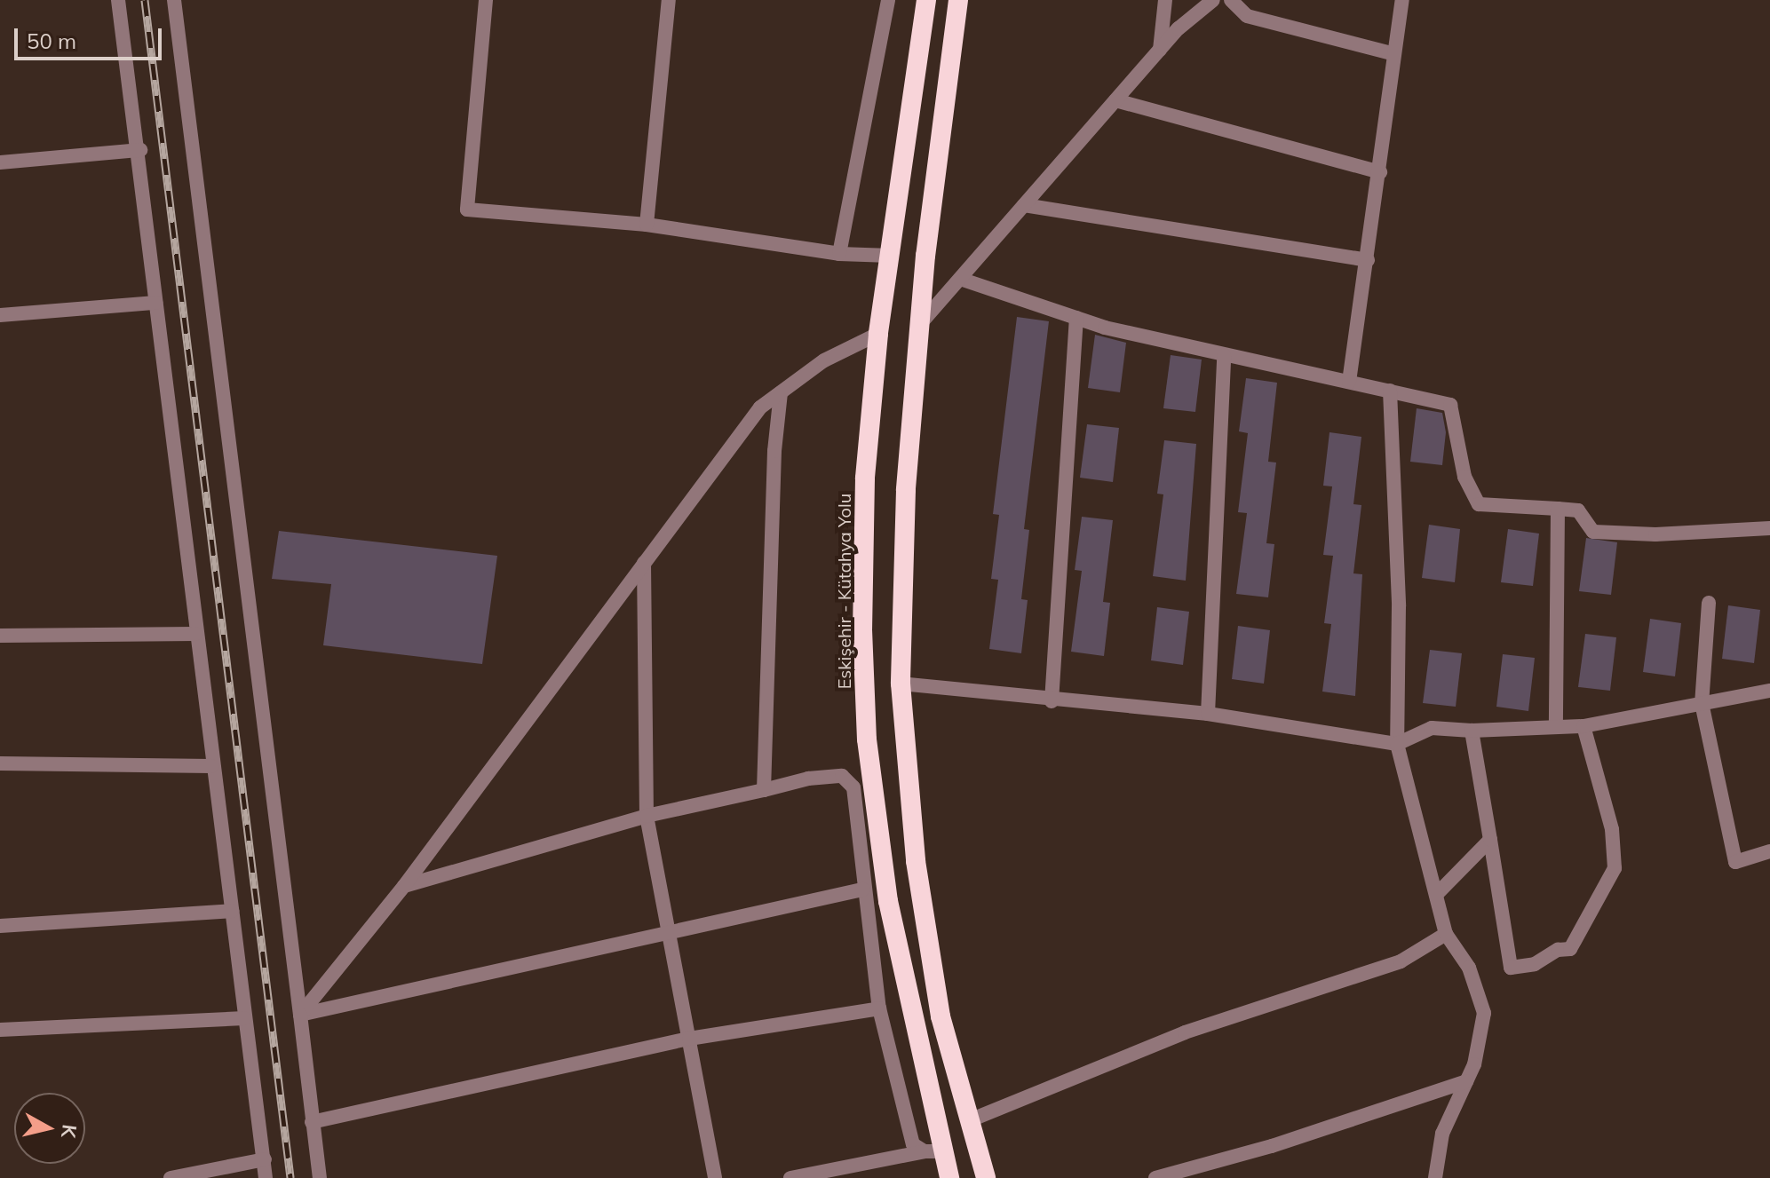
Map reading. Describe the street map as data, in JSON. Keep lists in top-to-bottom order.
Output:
{
  "streets": {
    "highway": ["Eskişehir - Kütahya Yolu"]
  },
  "scale_bar": "50 m",
  "north": "right"
}
